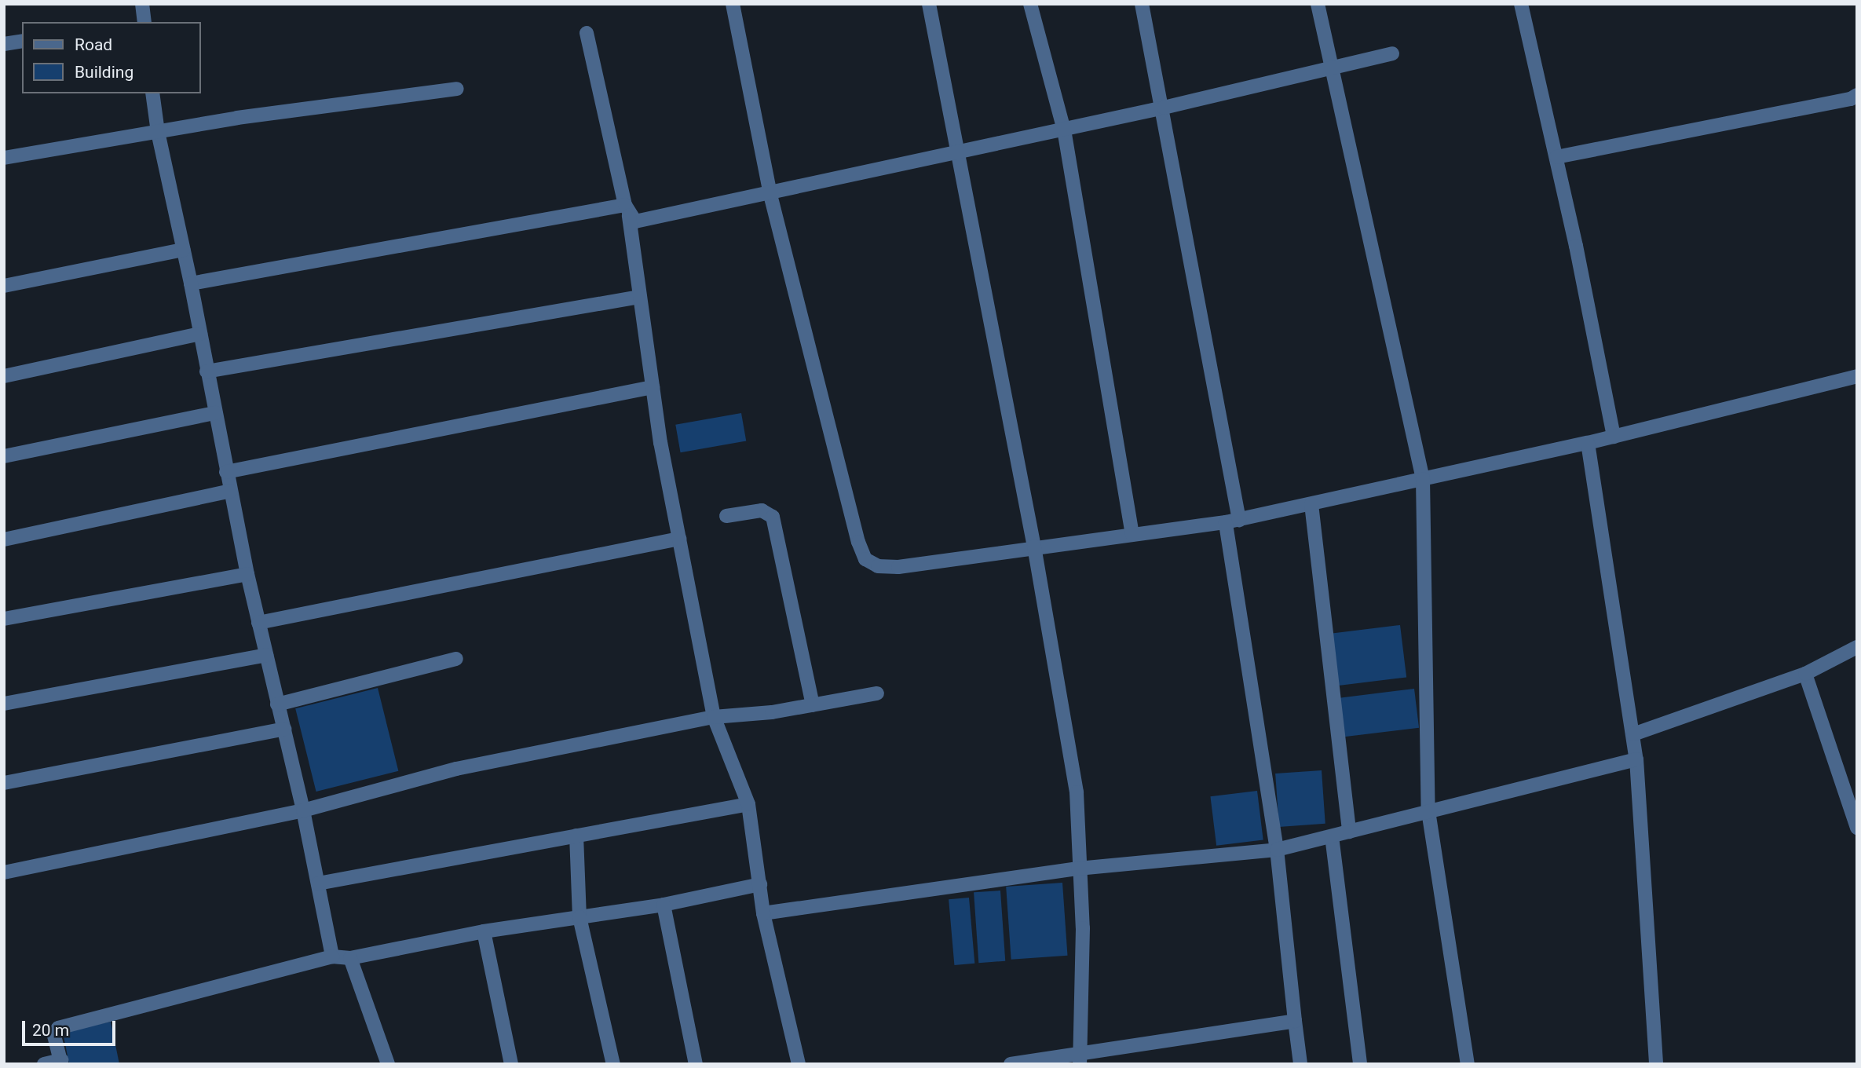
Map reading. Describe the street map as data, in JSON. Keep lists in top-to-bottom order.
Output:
{
  "legend": ["Road", "Building"],
  "scale_bar": "20 m"
}
